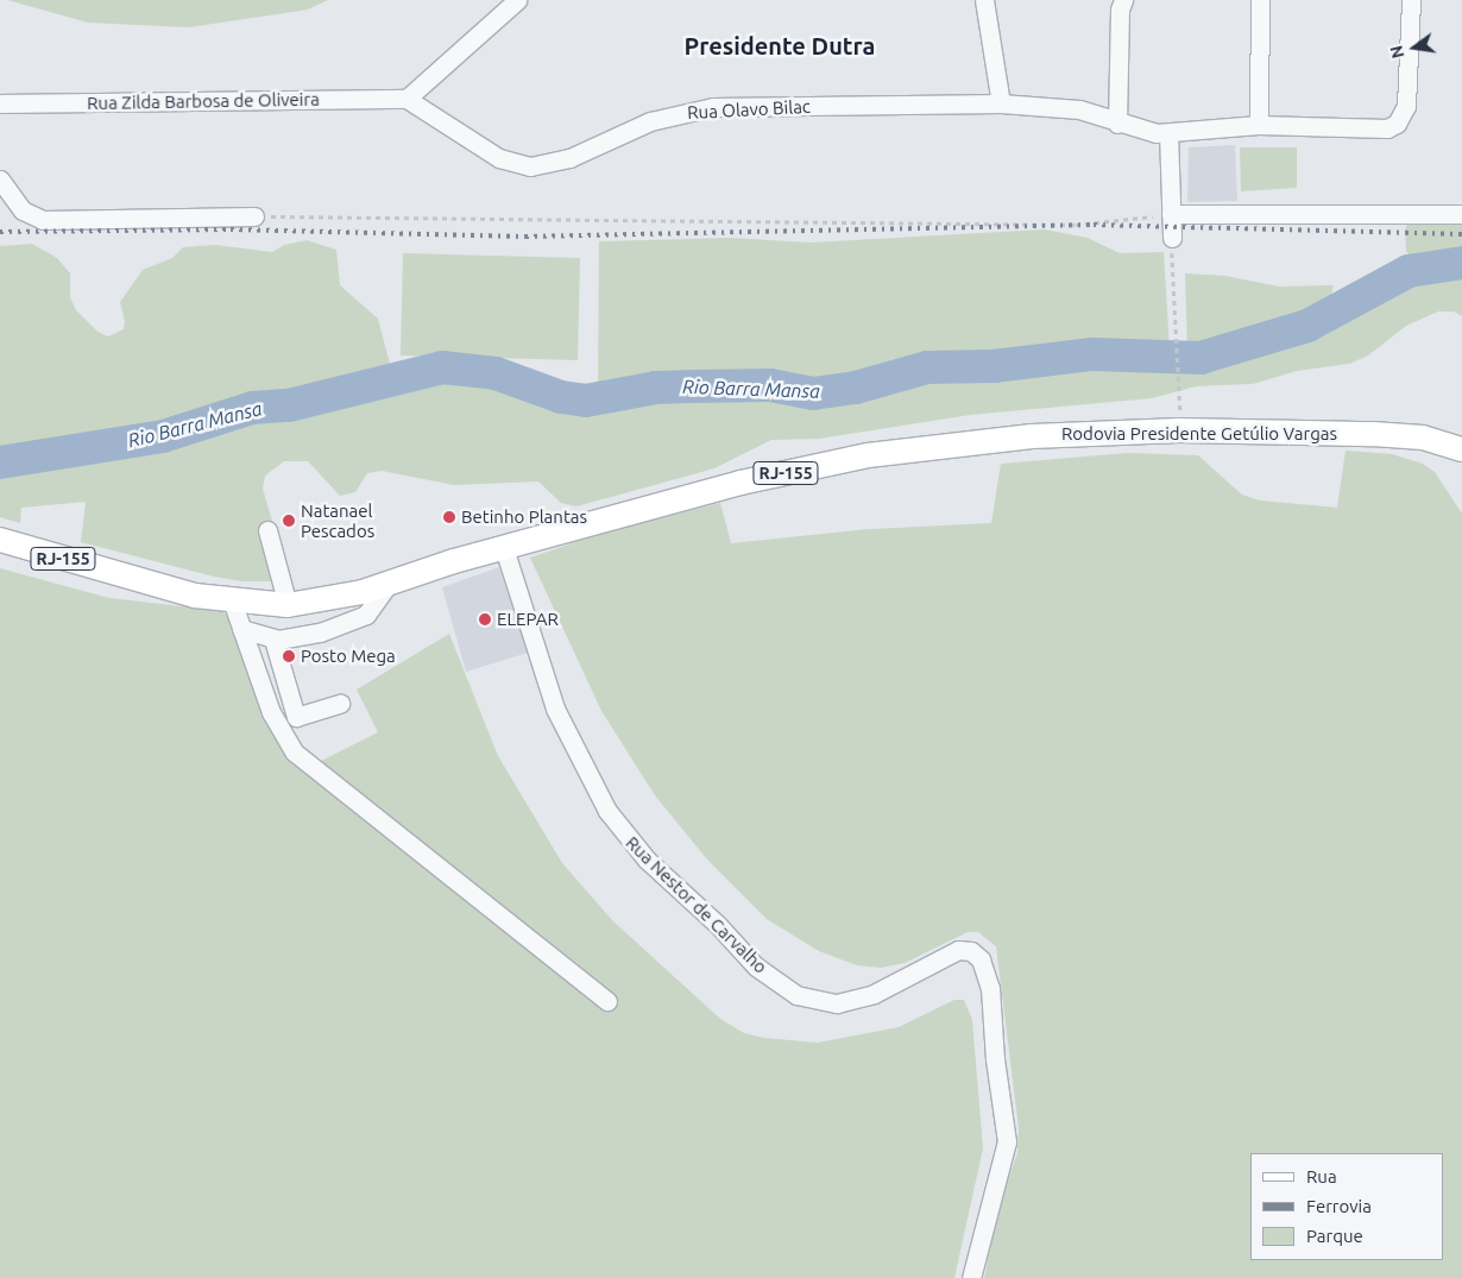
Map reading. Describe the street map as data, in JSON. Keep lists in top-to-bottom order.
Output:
{
  "streets": {
    "main road": ["Rodovia Presidente Getúlio Vargas", "RJ-155"],
    "street": ["Rua Zilda Barbosa de Oliveira", "Rua Olavo Bilac", "Rua Nestor de Carvalho"]
  },
  "crossings": [
    ["Rua Zilda Barbosa de Oliveira", "Rua Olavo Bilac"],
    ["Rodovia Presidente Getúlio Vargas", "Rua Nestor de Carvalho"]
  ],
  "districts": ["Presidente Dutra"],
  "water": ["Rio Barra Mansa"],
  "places": [
    "Betinho Plantas",
    "Natanael Pescados",
    "ELEPAR",
    "Posto Mega"
  ],
  "legend": ["Rua", "Ferrovia", "Parque"],
  "north": "left"
}
